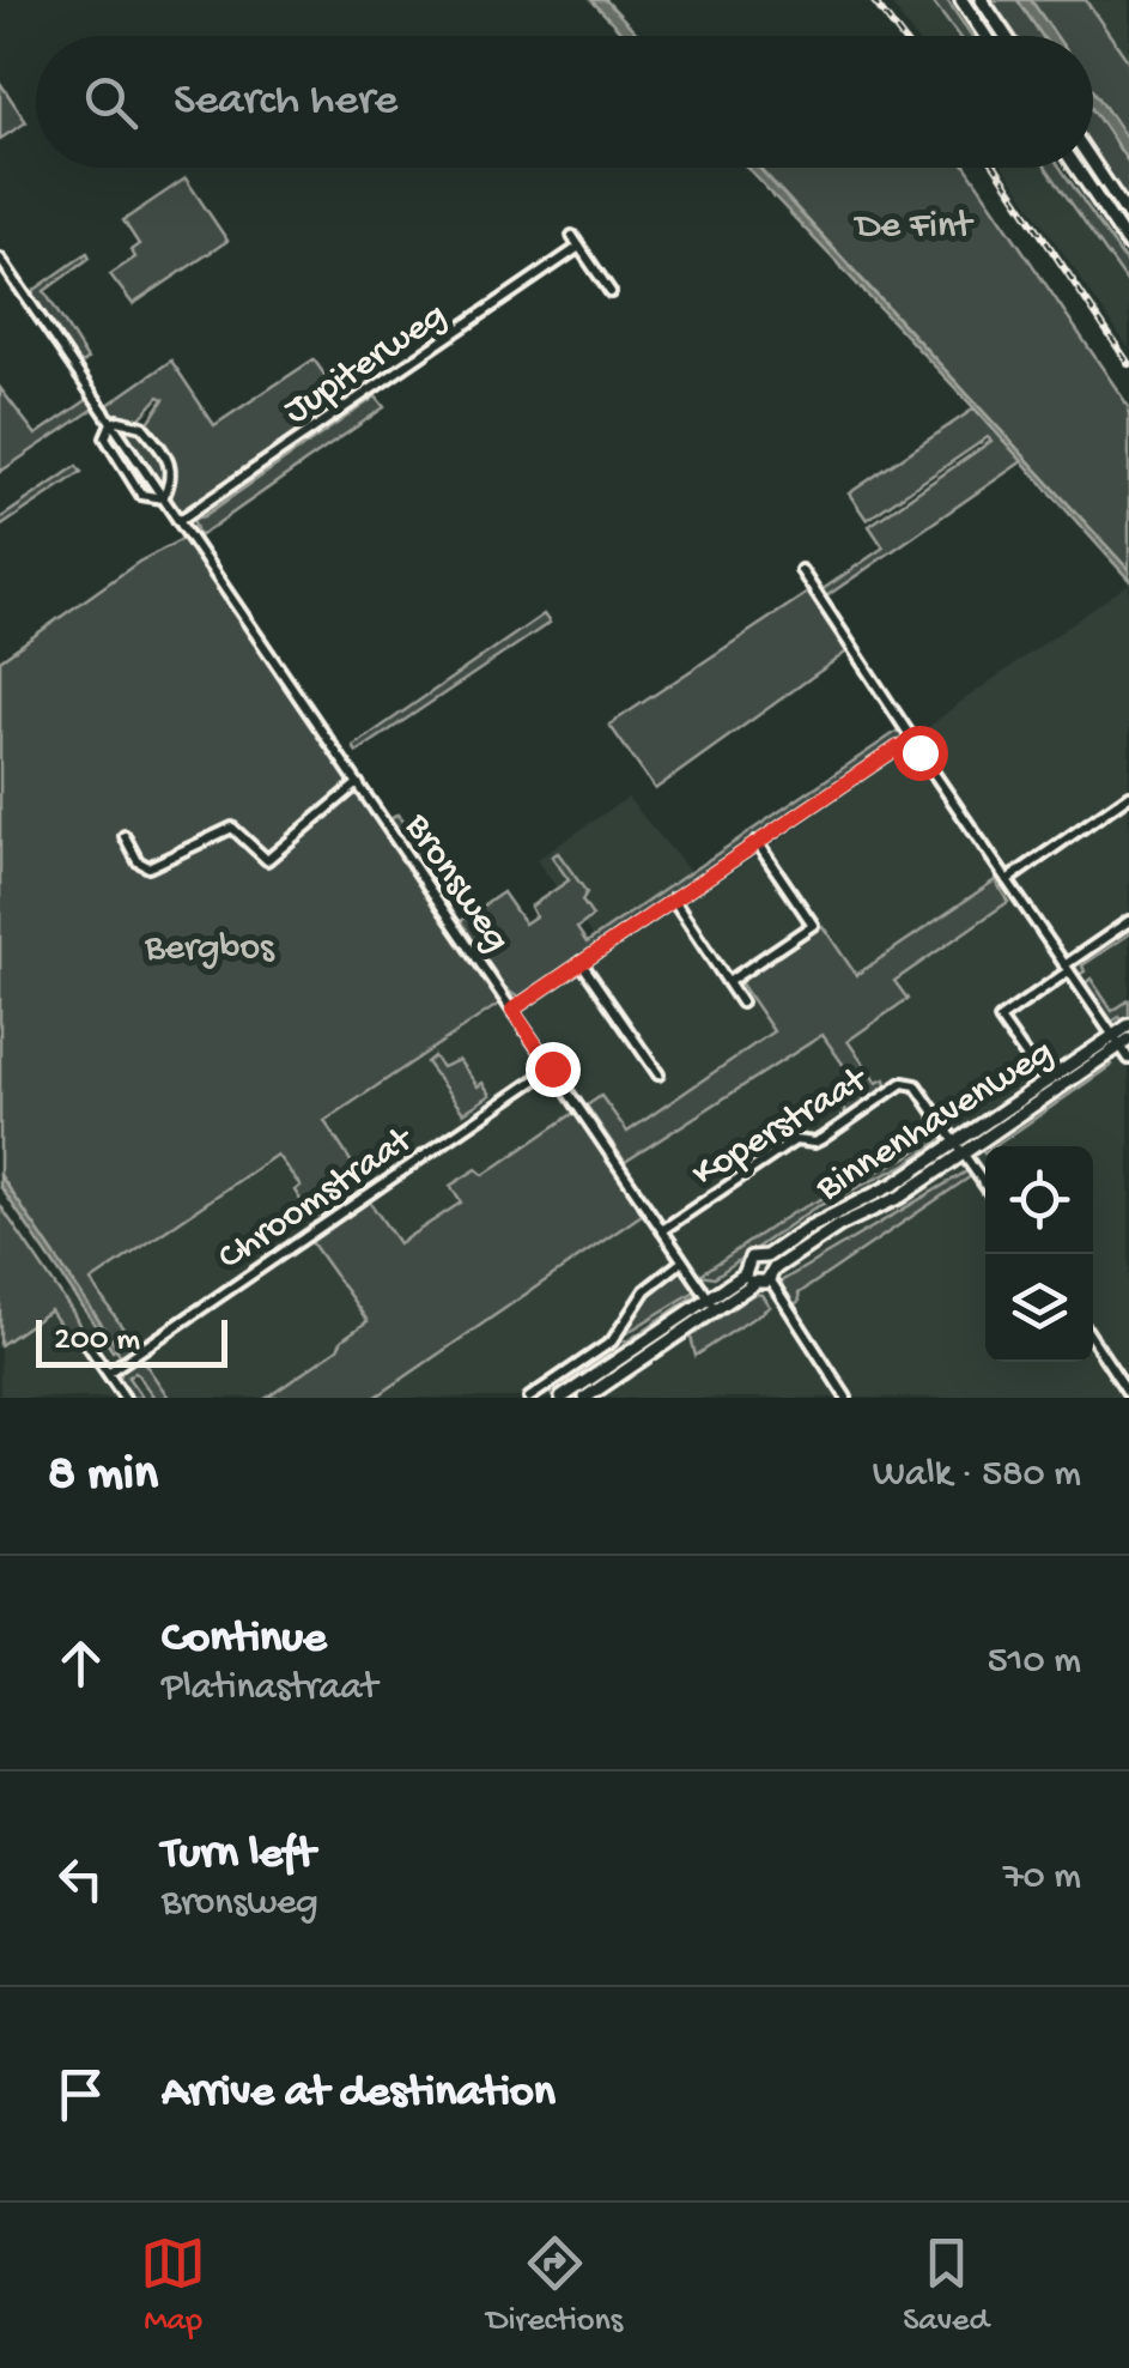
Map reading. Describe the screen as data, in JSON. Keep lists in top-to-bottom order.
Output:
{
  "streets": {
    "main road": ["Binnenhavenweg"],
    "street": [
      "Jupiterweg",
      "Bronsweg",
      "Koperstraat",
      "Chroomstraat"
    ]
  },
  "crossings": [
    ["Jupiterweg", "Bronsweg"],
    ["Bronsweg", "Binnenhavenweg"],
    ["Bronsweg", "Koperstraat"],
    ["Bronsweg", "Chroomstraat"],
    ["Binnenhavenweg", "Koperstraat"]
  ],
  "parks": ["De Fint", "Bergbos"],
  "scale_bar": "200 m",
  "page": {
    "search": "Search here",
    "scale": "200 m",
    "heading": ["8 min", "Walk · 580 m"],
    "list": [
      ["Continue", "Platinastraat", "510 m"],
      ["Turn left", "Bronsweg", "70 m"],
      "Arrive at destination"
    ],
    "nav": ["Map", "Directions", "Saved"]
  }
}
